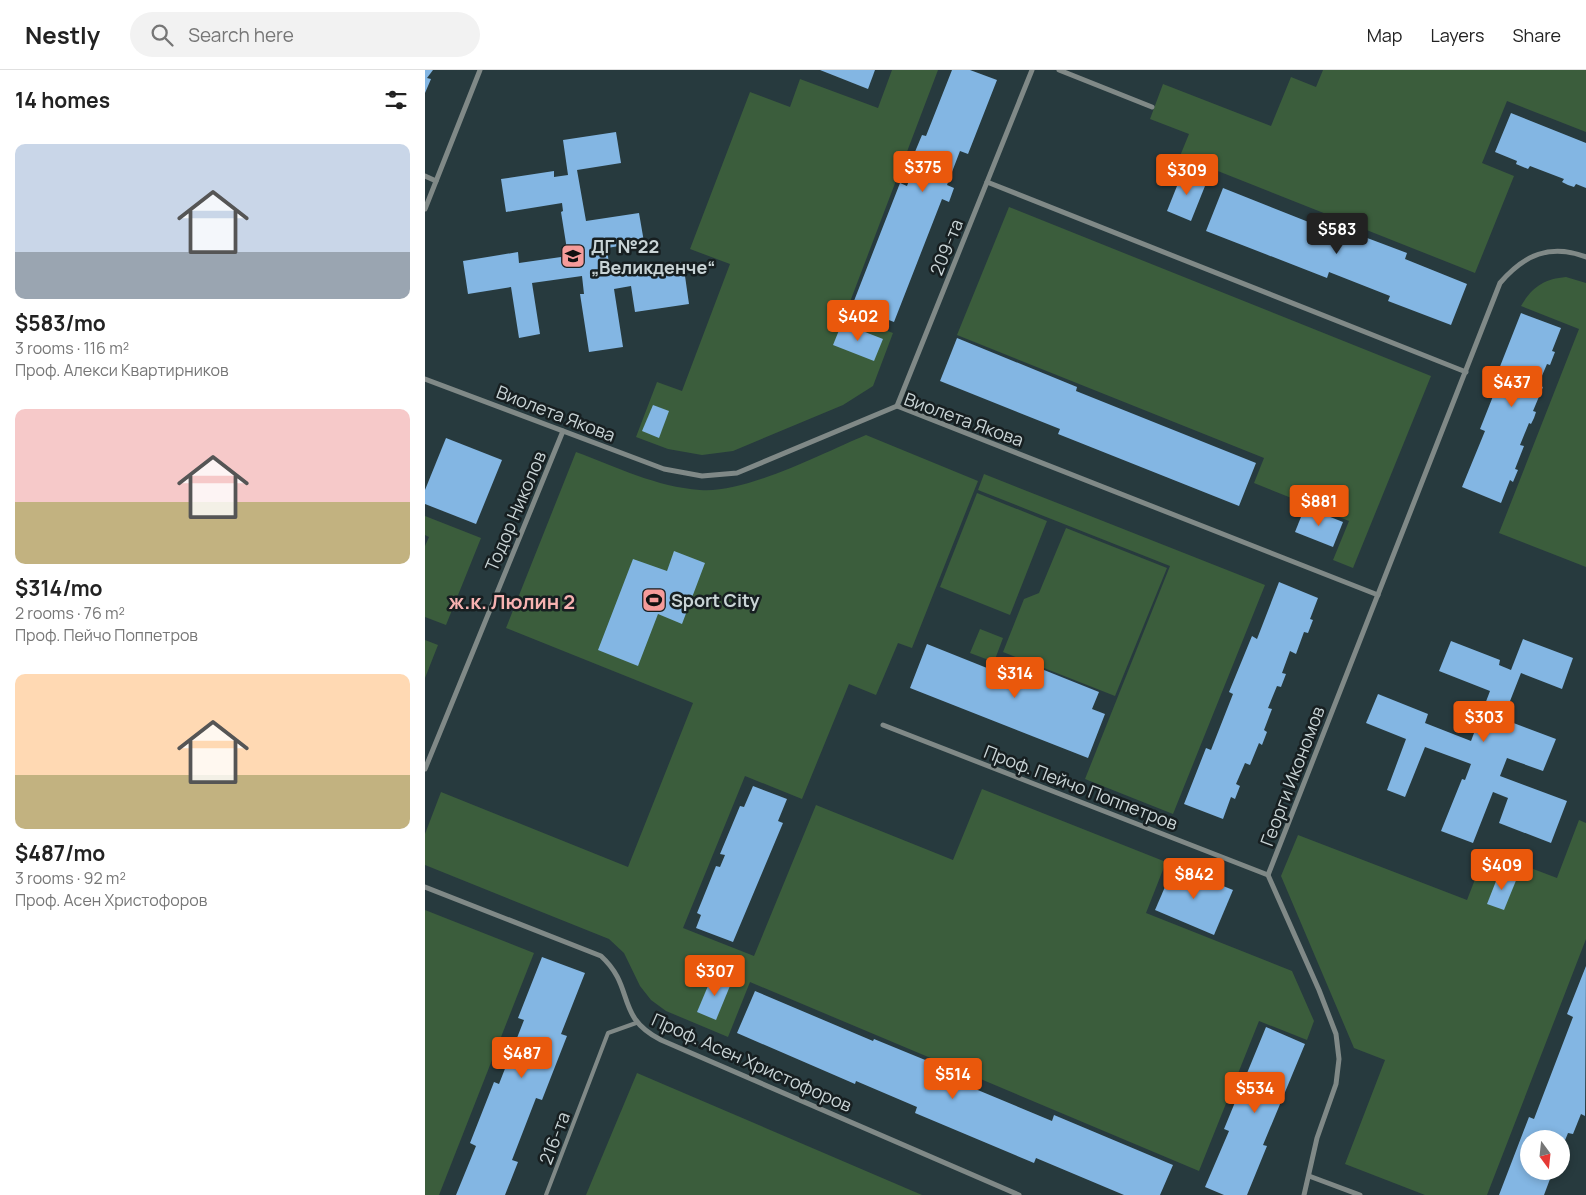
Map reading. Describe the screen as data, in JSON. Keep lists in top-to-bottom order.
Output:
{
  "streets": {
    "street": [
      "209-та",
      "Виолета Якова",
      "Тодор Николов",
      "Георги Икономов",
      "Проф. Пейчо Поппетров",
      "Проф. Асен Христофоров"
    ],
    "lane": ["216-та"]
  },
  "crossings": [
    ["209-та", "Виолета Якова"],
    ["Виолета Якова", "Тодор Николов"],
    ["Виолета Якова", "Георги Икономов"],
    ["Георги Икономов", "Проф. Пейчо Поппетров"],
    ["Проф. Асен Христофоров", "216-та"]
  ],
  "districts": ["ж.к. Люлин 2"],
  "places": {
    "school or university": ["ДГ №22 „Великденче“"],
    "sports": ["Sport City"]
  },
  "north": "bottom",
  "page": {
    "header": "Nestly",
    "search": "Search here",
    "nav": ["Map", "Layers", "Share"],
    "heading": "14 homes",
    "list": [
      {
        "name": "$583/mo",
        "note": "3 rooms · 116 m² · Проф. Алекси Квартирников"
      },
      {
        "name": "$314/mo",
        "note": "2 rooms · 76 m² · Проф. Пейчо Поппетров"
      },
      {
        "name": "$487/mo",
        "note": "3 rooms · 92 m² · Проф. Асен Христофоров"
      }
    ],
    "price": [
      "$375",
      "$309",
      "$583",
      "$402",
      "$437",
      "$881",
      "$314",
      "$303",
      "$409",
      "$842",
      "$307",
      "$487",
      "$514",
      "$534"
    ]
  }
}
